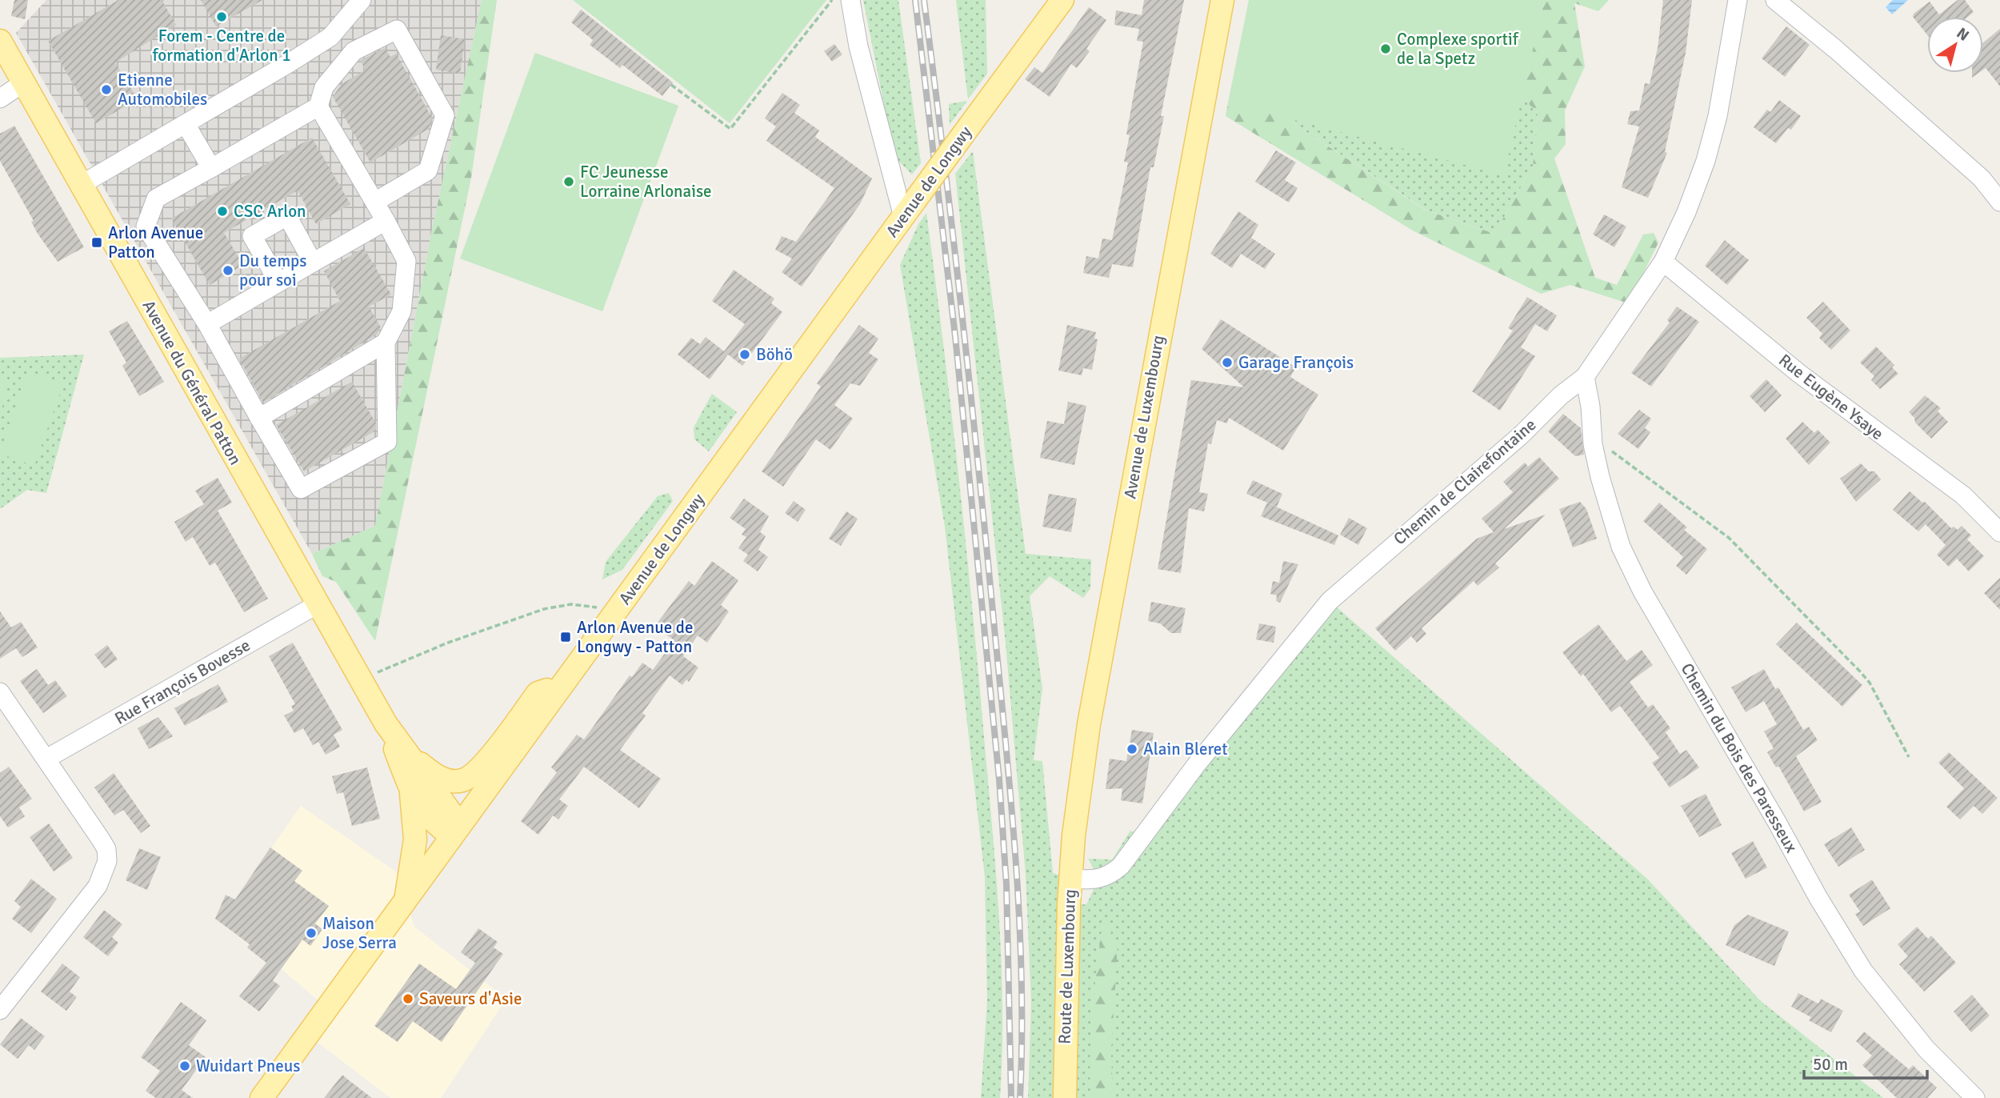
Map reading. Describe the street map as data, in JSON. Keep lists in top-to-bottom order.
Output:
{
  "streets": {
    "main road": [
      "Avenue de Longwy",
      "Avenue du Général Patton",
      "Avenue de Luxembourg",
      "Route de Luxembourg"
    ],
    "street": [
      "Rue Eugène Ysaye",
      "Chemin de Clairefontaine",
      "Rue François Bovesse",
      "Chemin du Bois des Paresseux"
    ]
  },
  "crossings": [
    ["Avenue du Général Patton", "Rue François Bovesse"],
    ["Rue Eugène Ysaye", "Chemin de Clairefontaine"],
    ["Avenue de Luxembourg", "Route de Luxembourg"],
    ["Chemin de Clairefontaine", "Chemin du Bois des Paresseux"],
    ["Chemin de Clairefontaine", "Route de Luxembourg"]
  ],
  "places": {
    "other": [
      "Forem - Centre de formation d'Arlon 1",
      "Complexe sportif de la Spetz",
      "Etienne Automobiles",
      "FC Jeunesse Lorraine Arlonaise",
      "CSC Arlon",
      "Du temps pour soi",
      "Böhö",
      "Garage François",
      "Alain Bleret",
      "Maison Jose Serra",
      "Saveurs d'Asie",
      "Wuidart Pneus"
    ],
    "transit": ["Arlon Avenue Patton", "Arlon Avenue de Longwy - Patton"]
  },
  "scale_bar": "50 m",
  "north": "top right"
}
